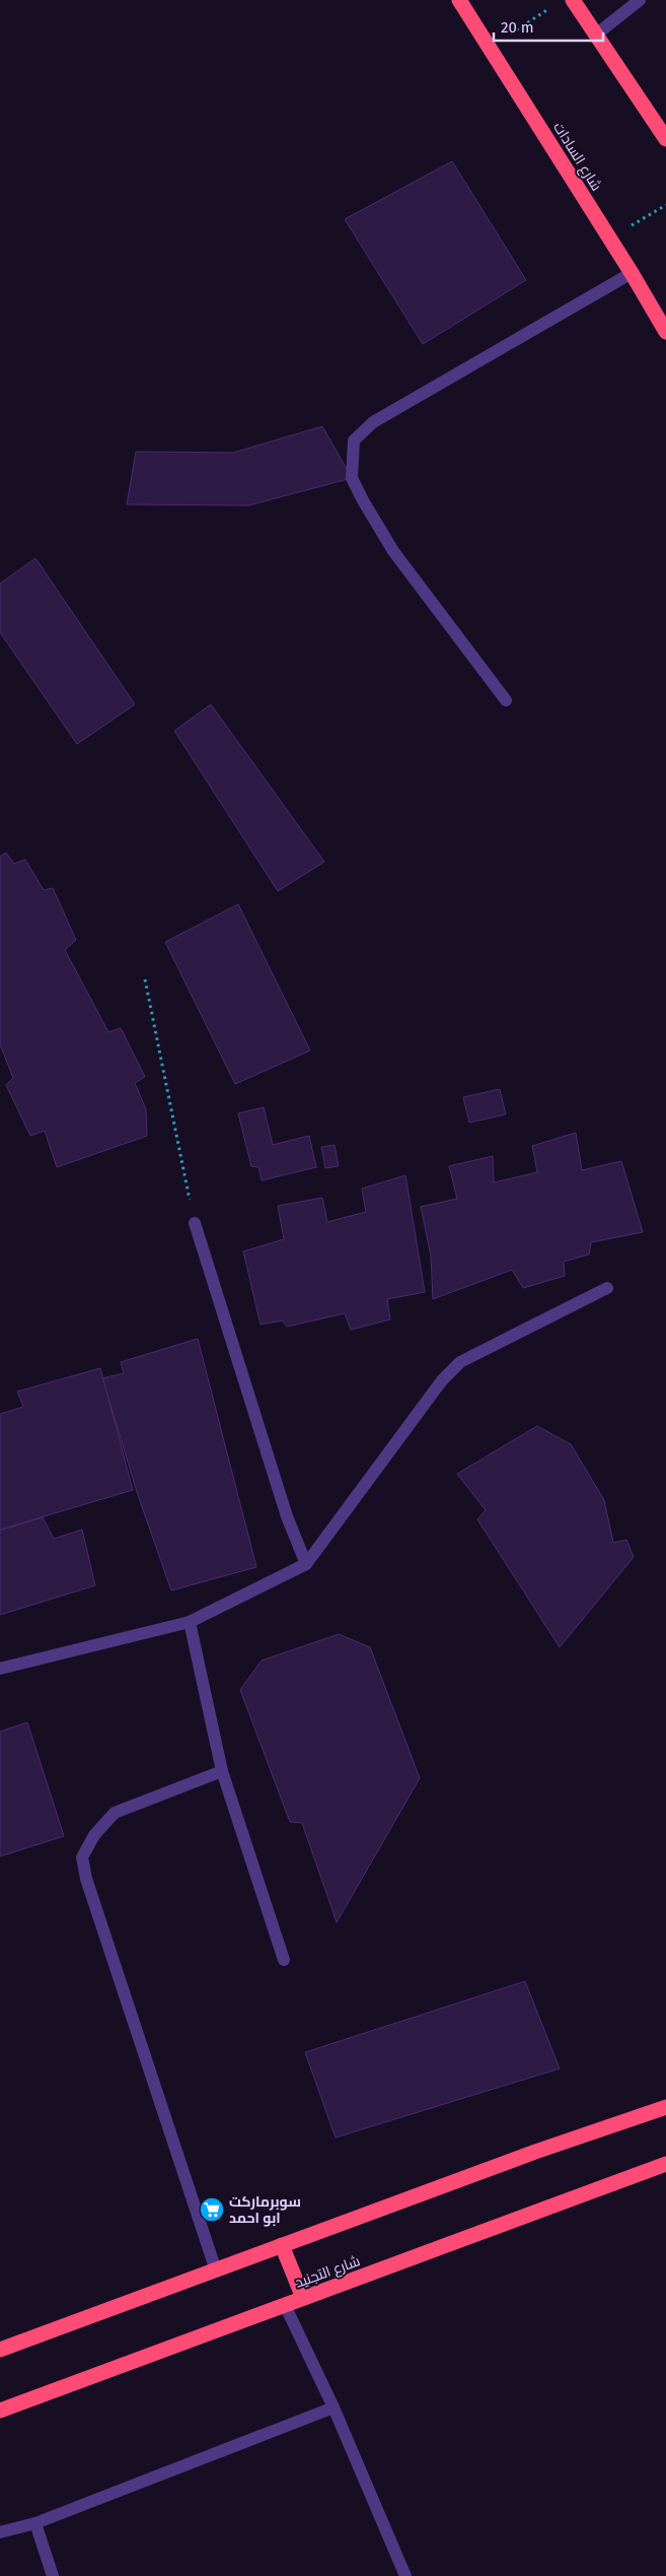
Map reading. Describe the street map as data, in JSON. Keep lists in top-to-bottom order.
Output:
{
  "streets": {
    "highway": ["شارع السادات", "شارع التجنيد"]
  },
  "places": {
    "supermarket": ["سوبرماركت ابو احمد"]
  },
  "scale_bar": "20 m"
}
